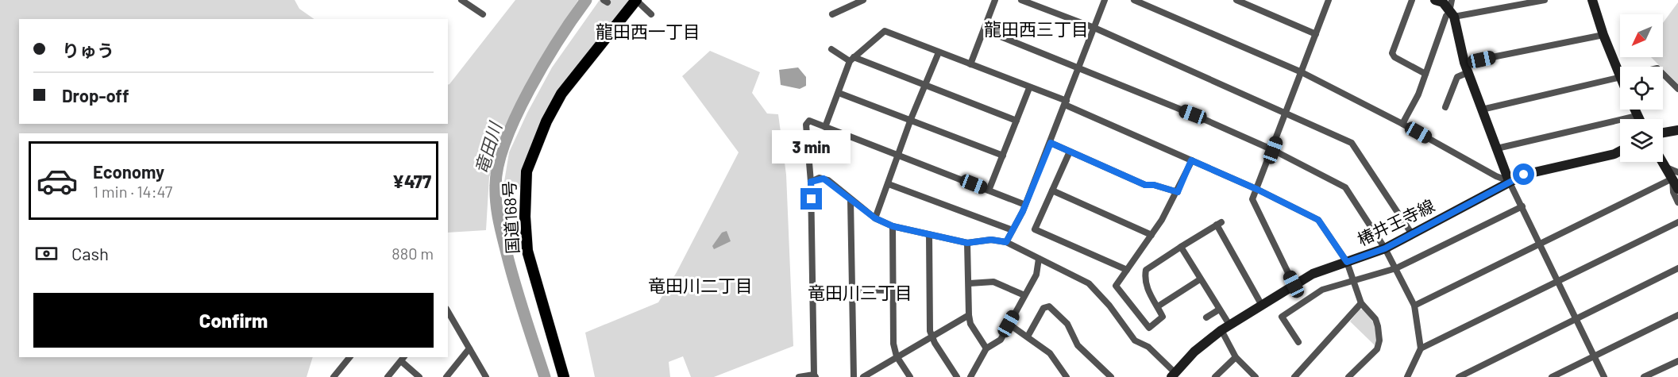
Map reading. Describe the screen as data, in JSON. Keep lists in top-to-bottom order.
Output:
{
  "streets": {
    "highway": ["国道168号"],
    "main road": ["椿井王寺線"]
  },
  "districts": [
    "龍田西三丁目",
    "龍田西一丁目",
    "竜田川二丁目",
    "竜田川三丁目"
  ],
  "water": ["竜田川"],
  "north": "bottom left",
  "page": {
    "banner": ["りゅう", "Drop-off"],
    "bubble": "3 min",
    "list": [
      {
        "name": "Economy",
        "note": "1 min · 14:47",
        "value": "¥477"
      }
    ],
    "pay": ["Cash", "880 m"],
    "buttons": "Confirm"
  }
}
